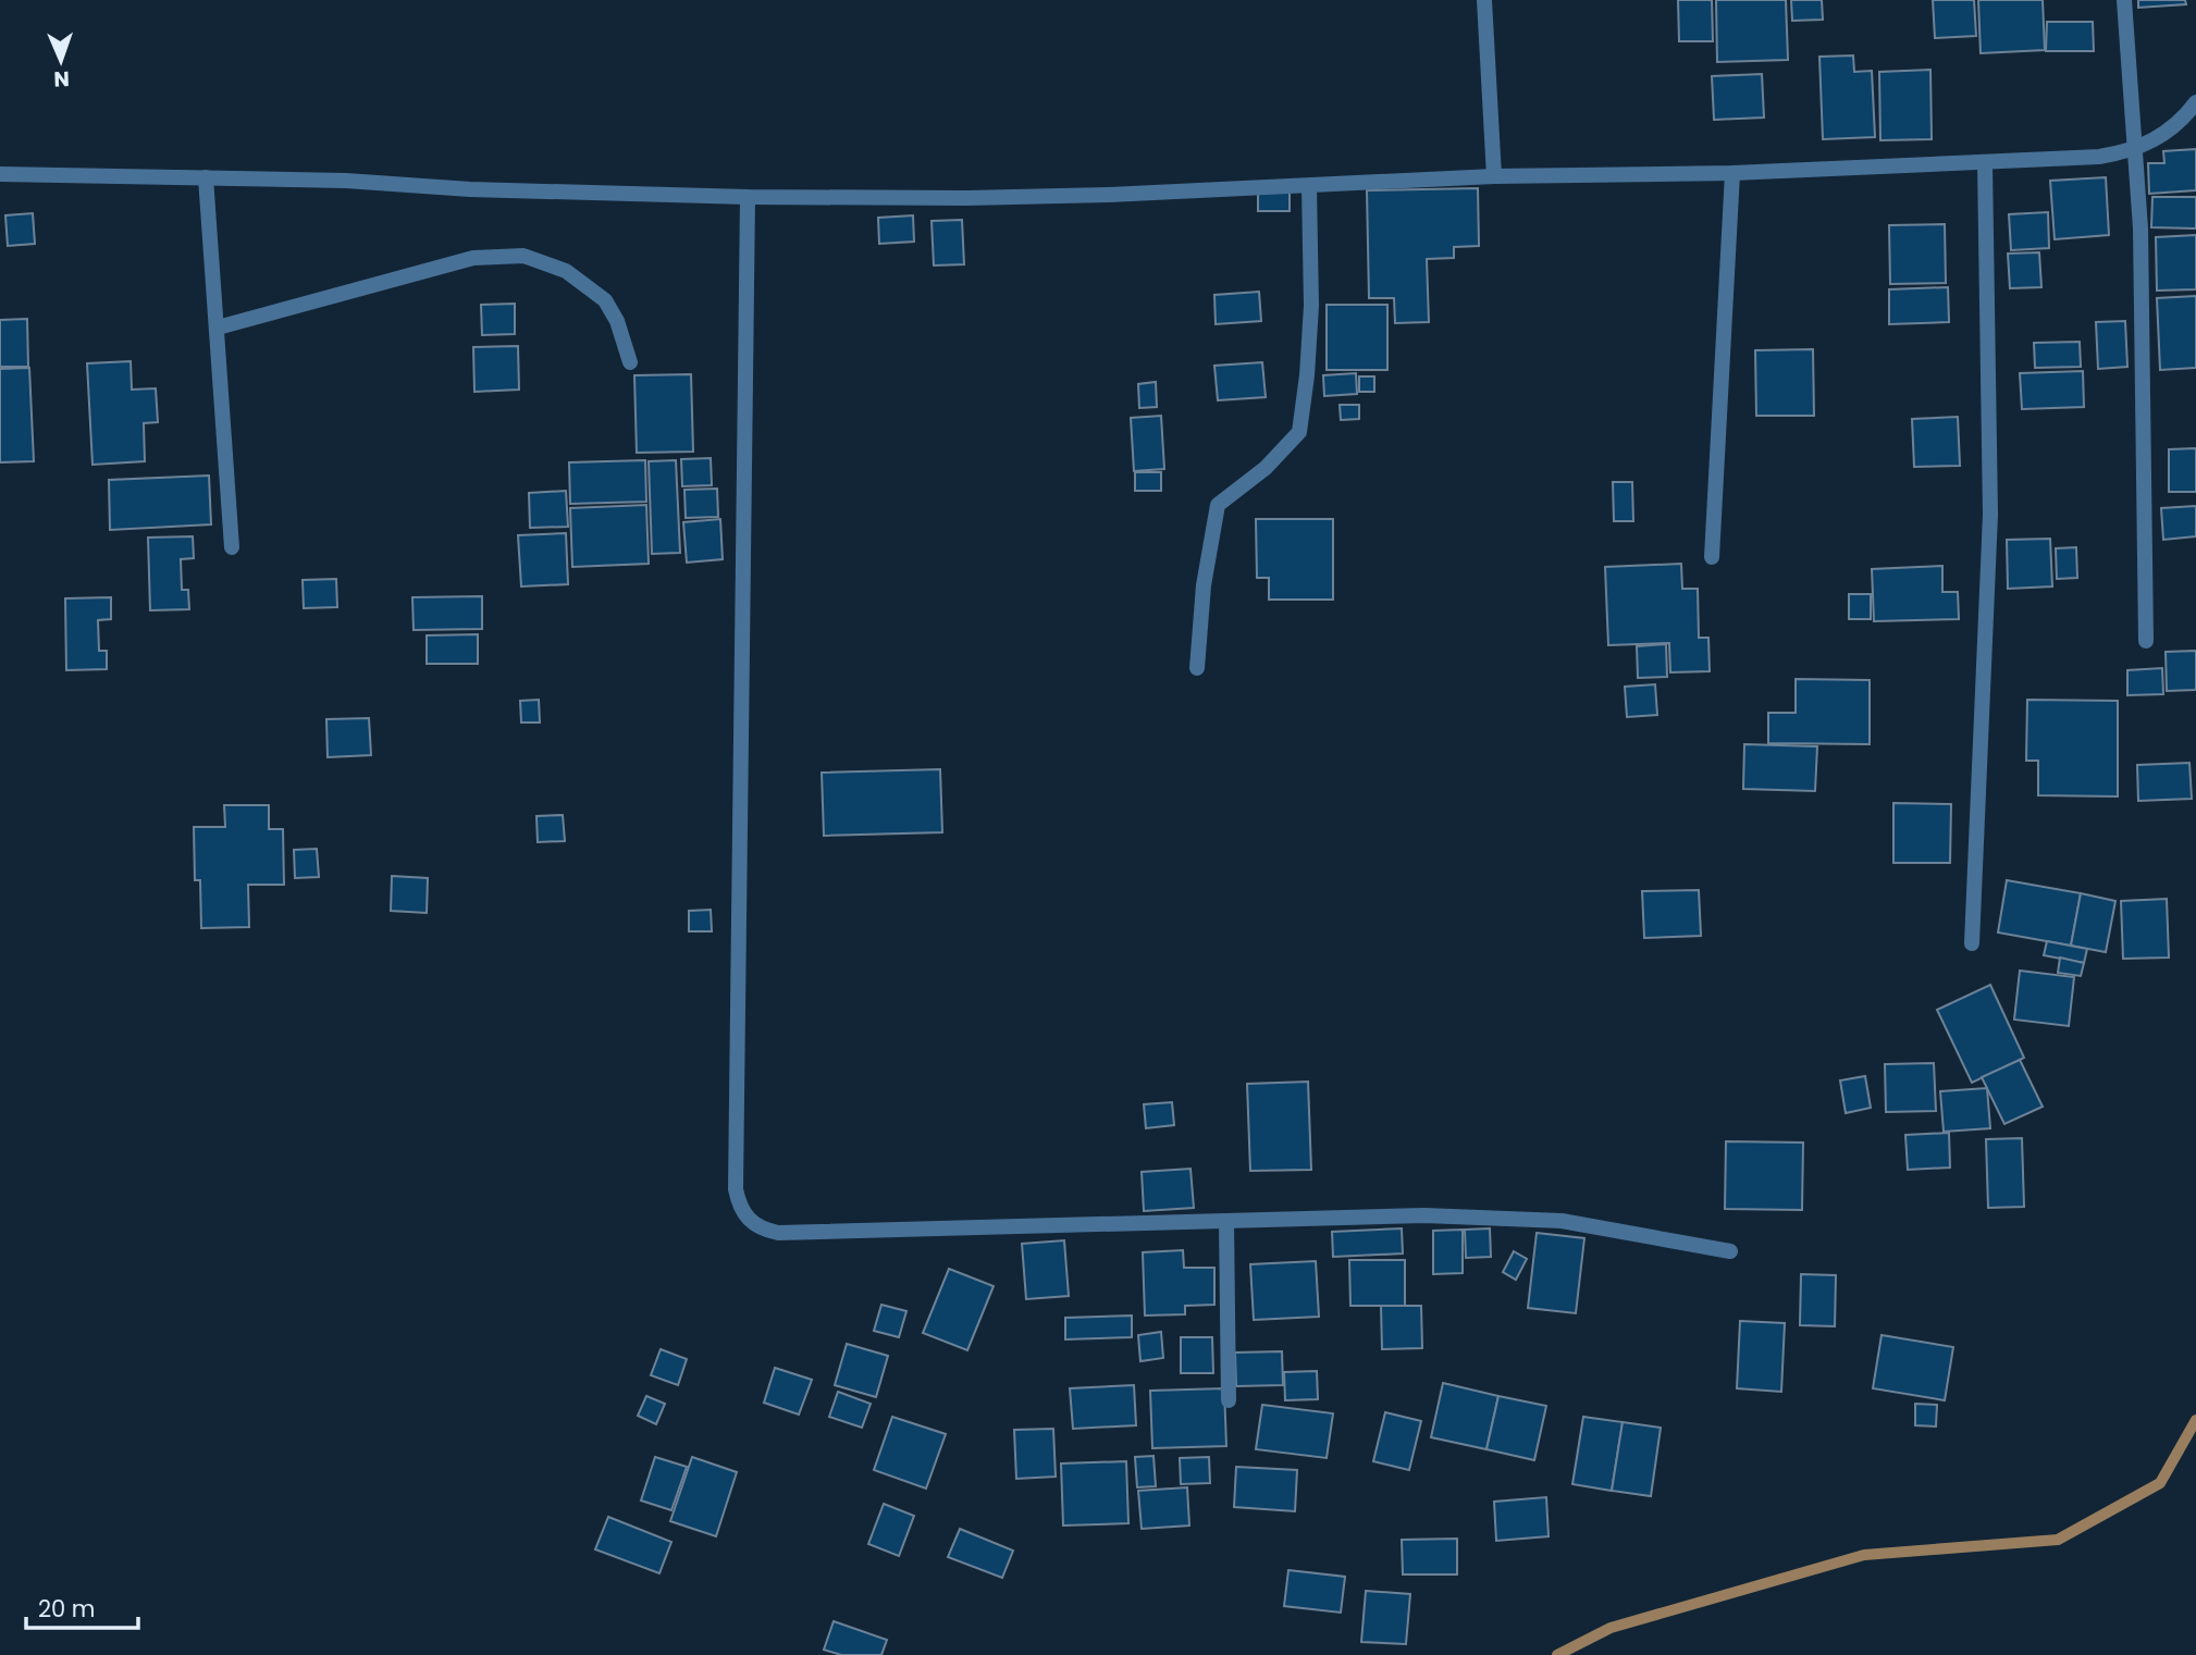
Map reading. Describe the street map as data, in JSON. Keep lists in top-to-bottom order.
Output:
{
  "scale_bar": "20 m",
  "north": "bottom"
}
